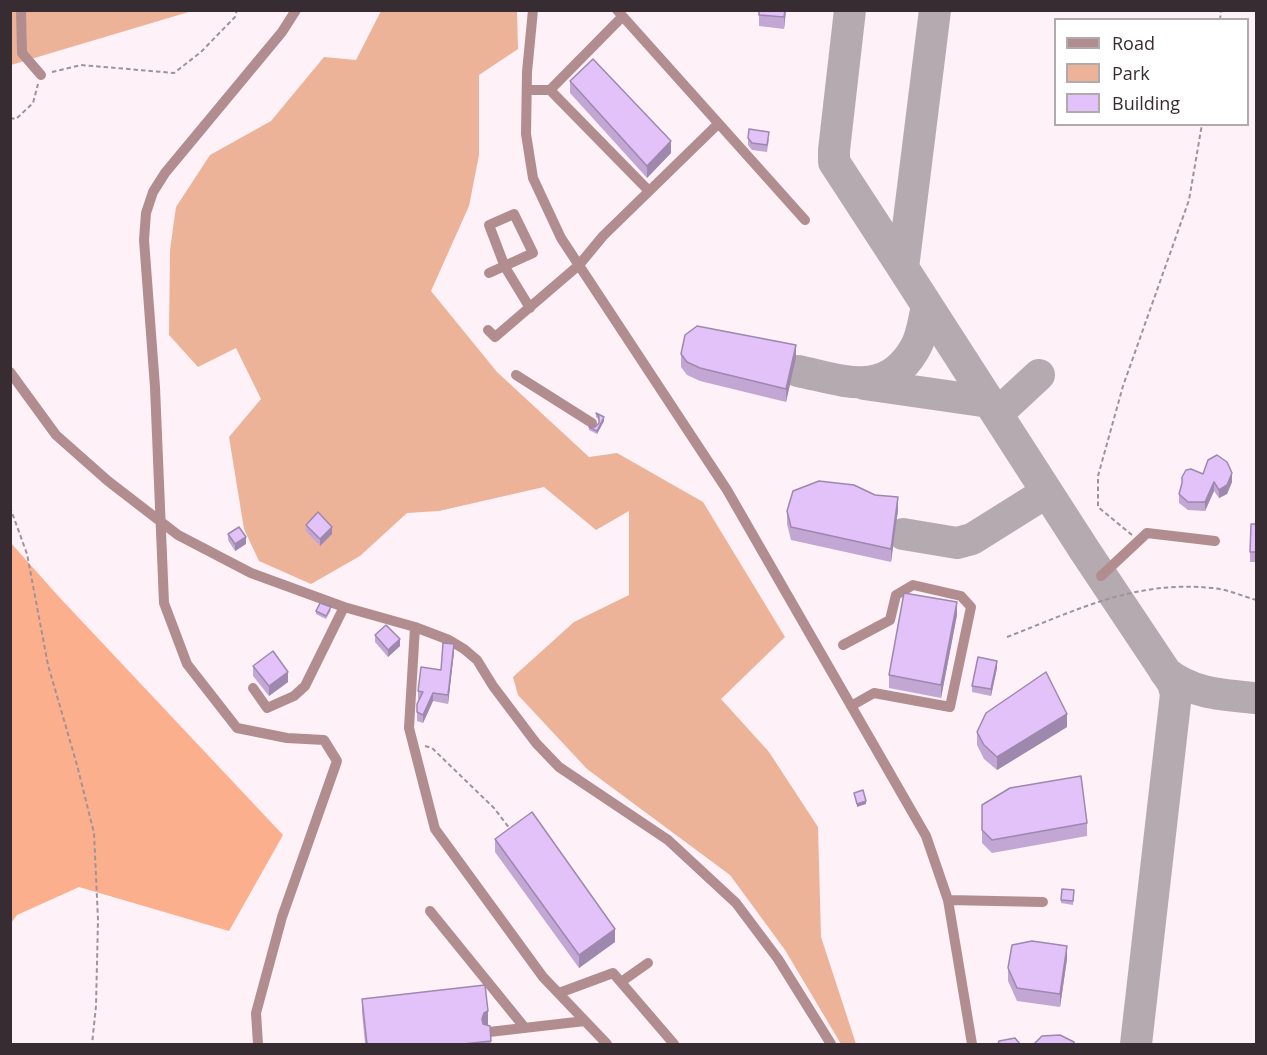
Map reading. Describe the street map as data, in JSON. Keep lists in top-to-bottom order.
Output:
{
  "legend": ["Road", "Park", "Building"]
}
